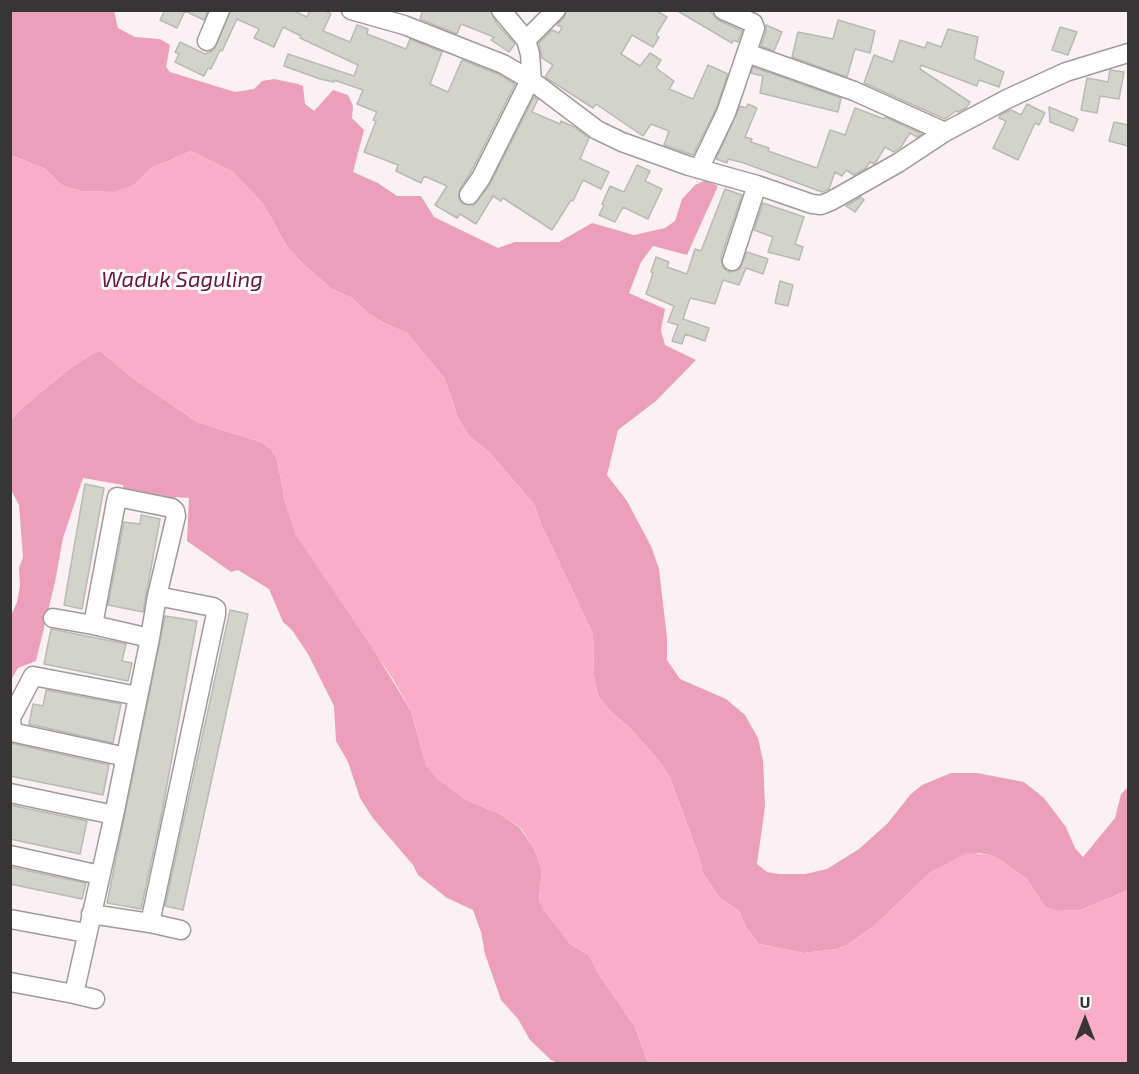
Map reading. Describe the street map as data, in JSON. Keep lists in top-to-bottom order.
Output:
{
  "water": ["Waduk Saguling"],
  "north": "top"
}
